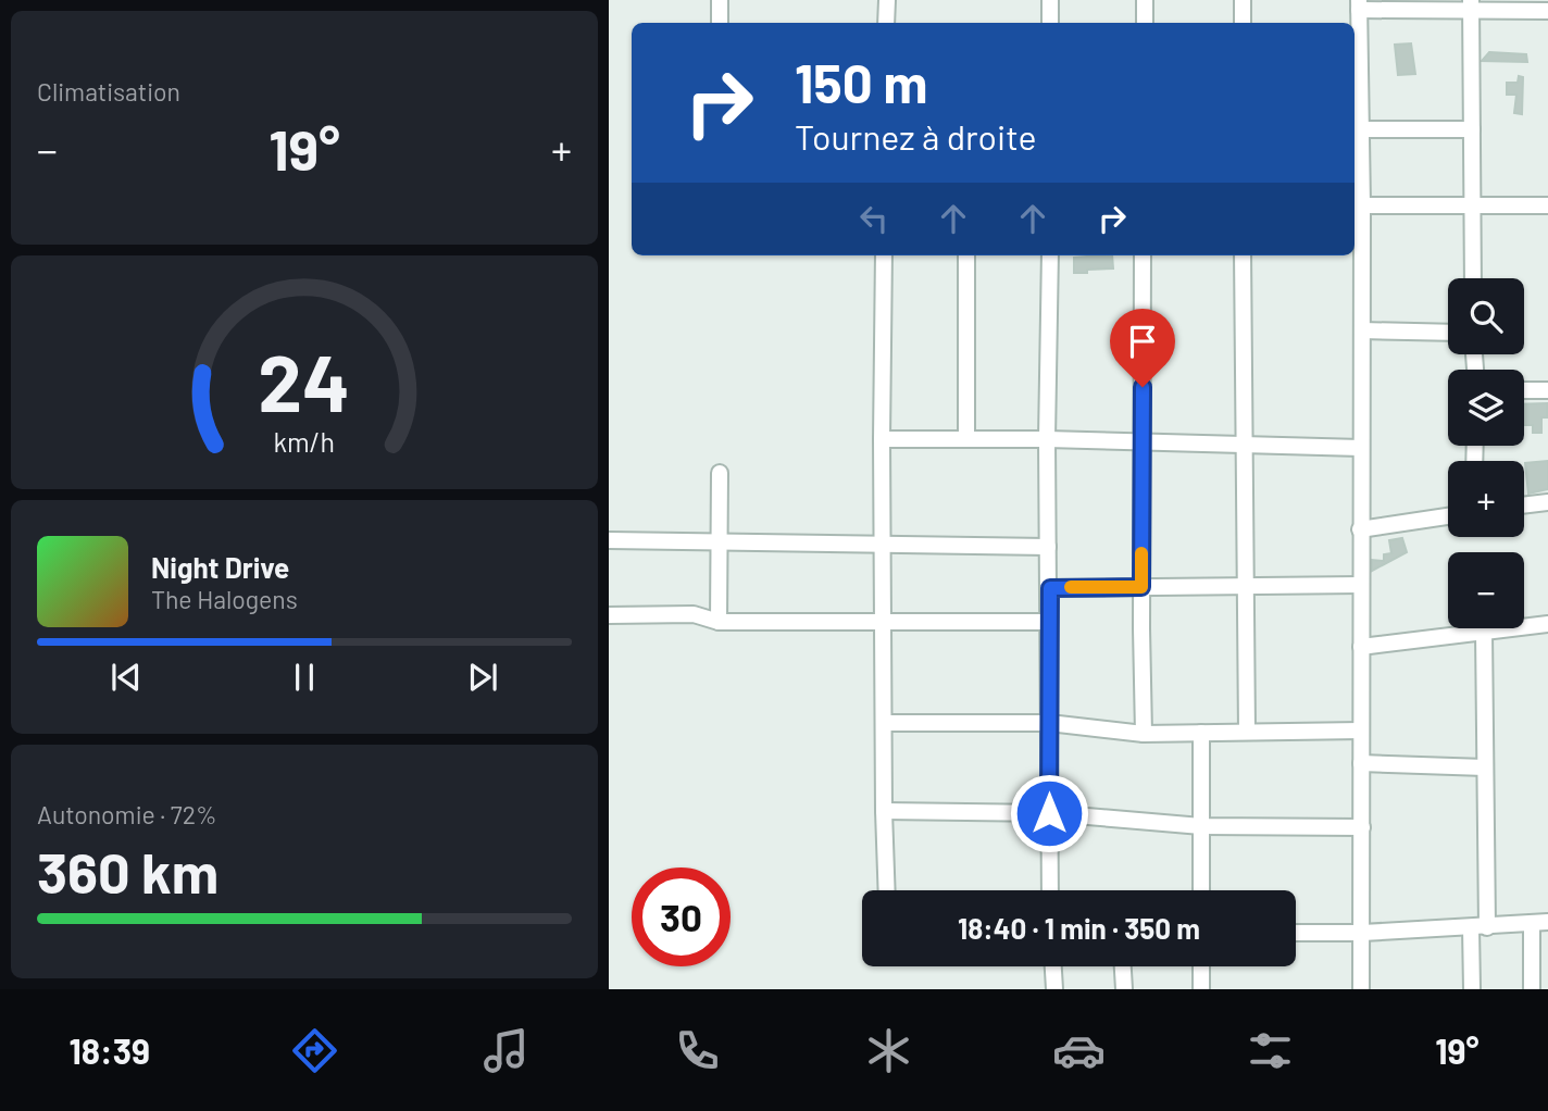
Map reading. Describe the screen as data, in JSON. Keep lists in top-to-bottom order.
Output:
{
  "page": {
    "tile": [
      "Climatisation",
      ["Autonomie · 72%", "360 km"]
    ],
    "turn": ["150 m", "Tournez à droite"],
    "heat": ["−", "19°", "+"],
    "map_buttons": ["+", "−"],
    "song": ["Night Drive", "The Halogens"],
    "limit": "30",
    "trip": "18:40 · 1 min · 350 m",
    "tabs": ["18:39", "19°"],
    "gauge": ["24", "km/h"]
  }
}
